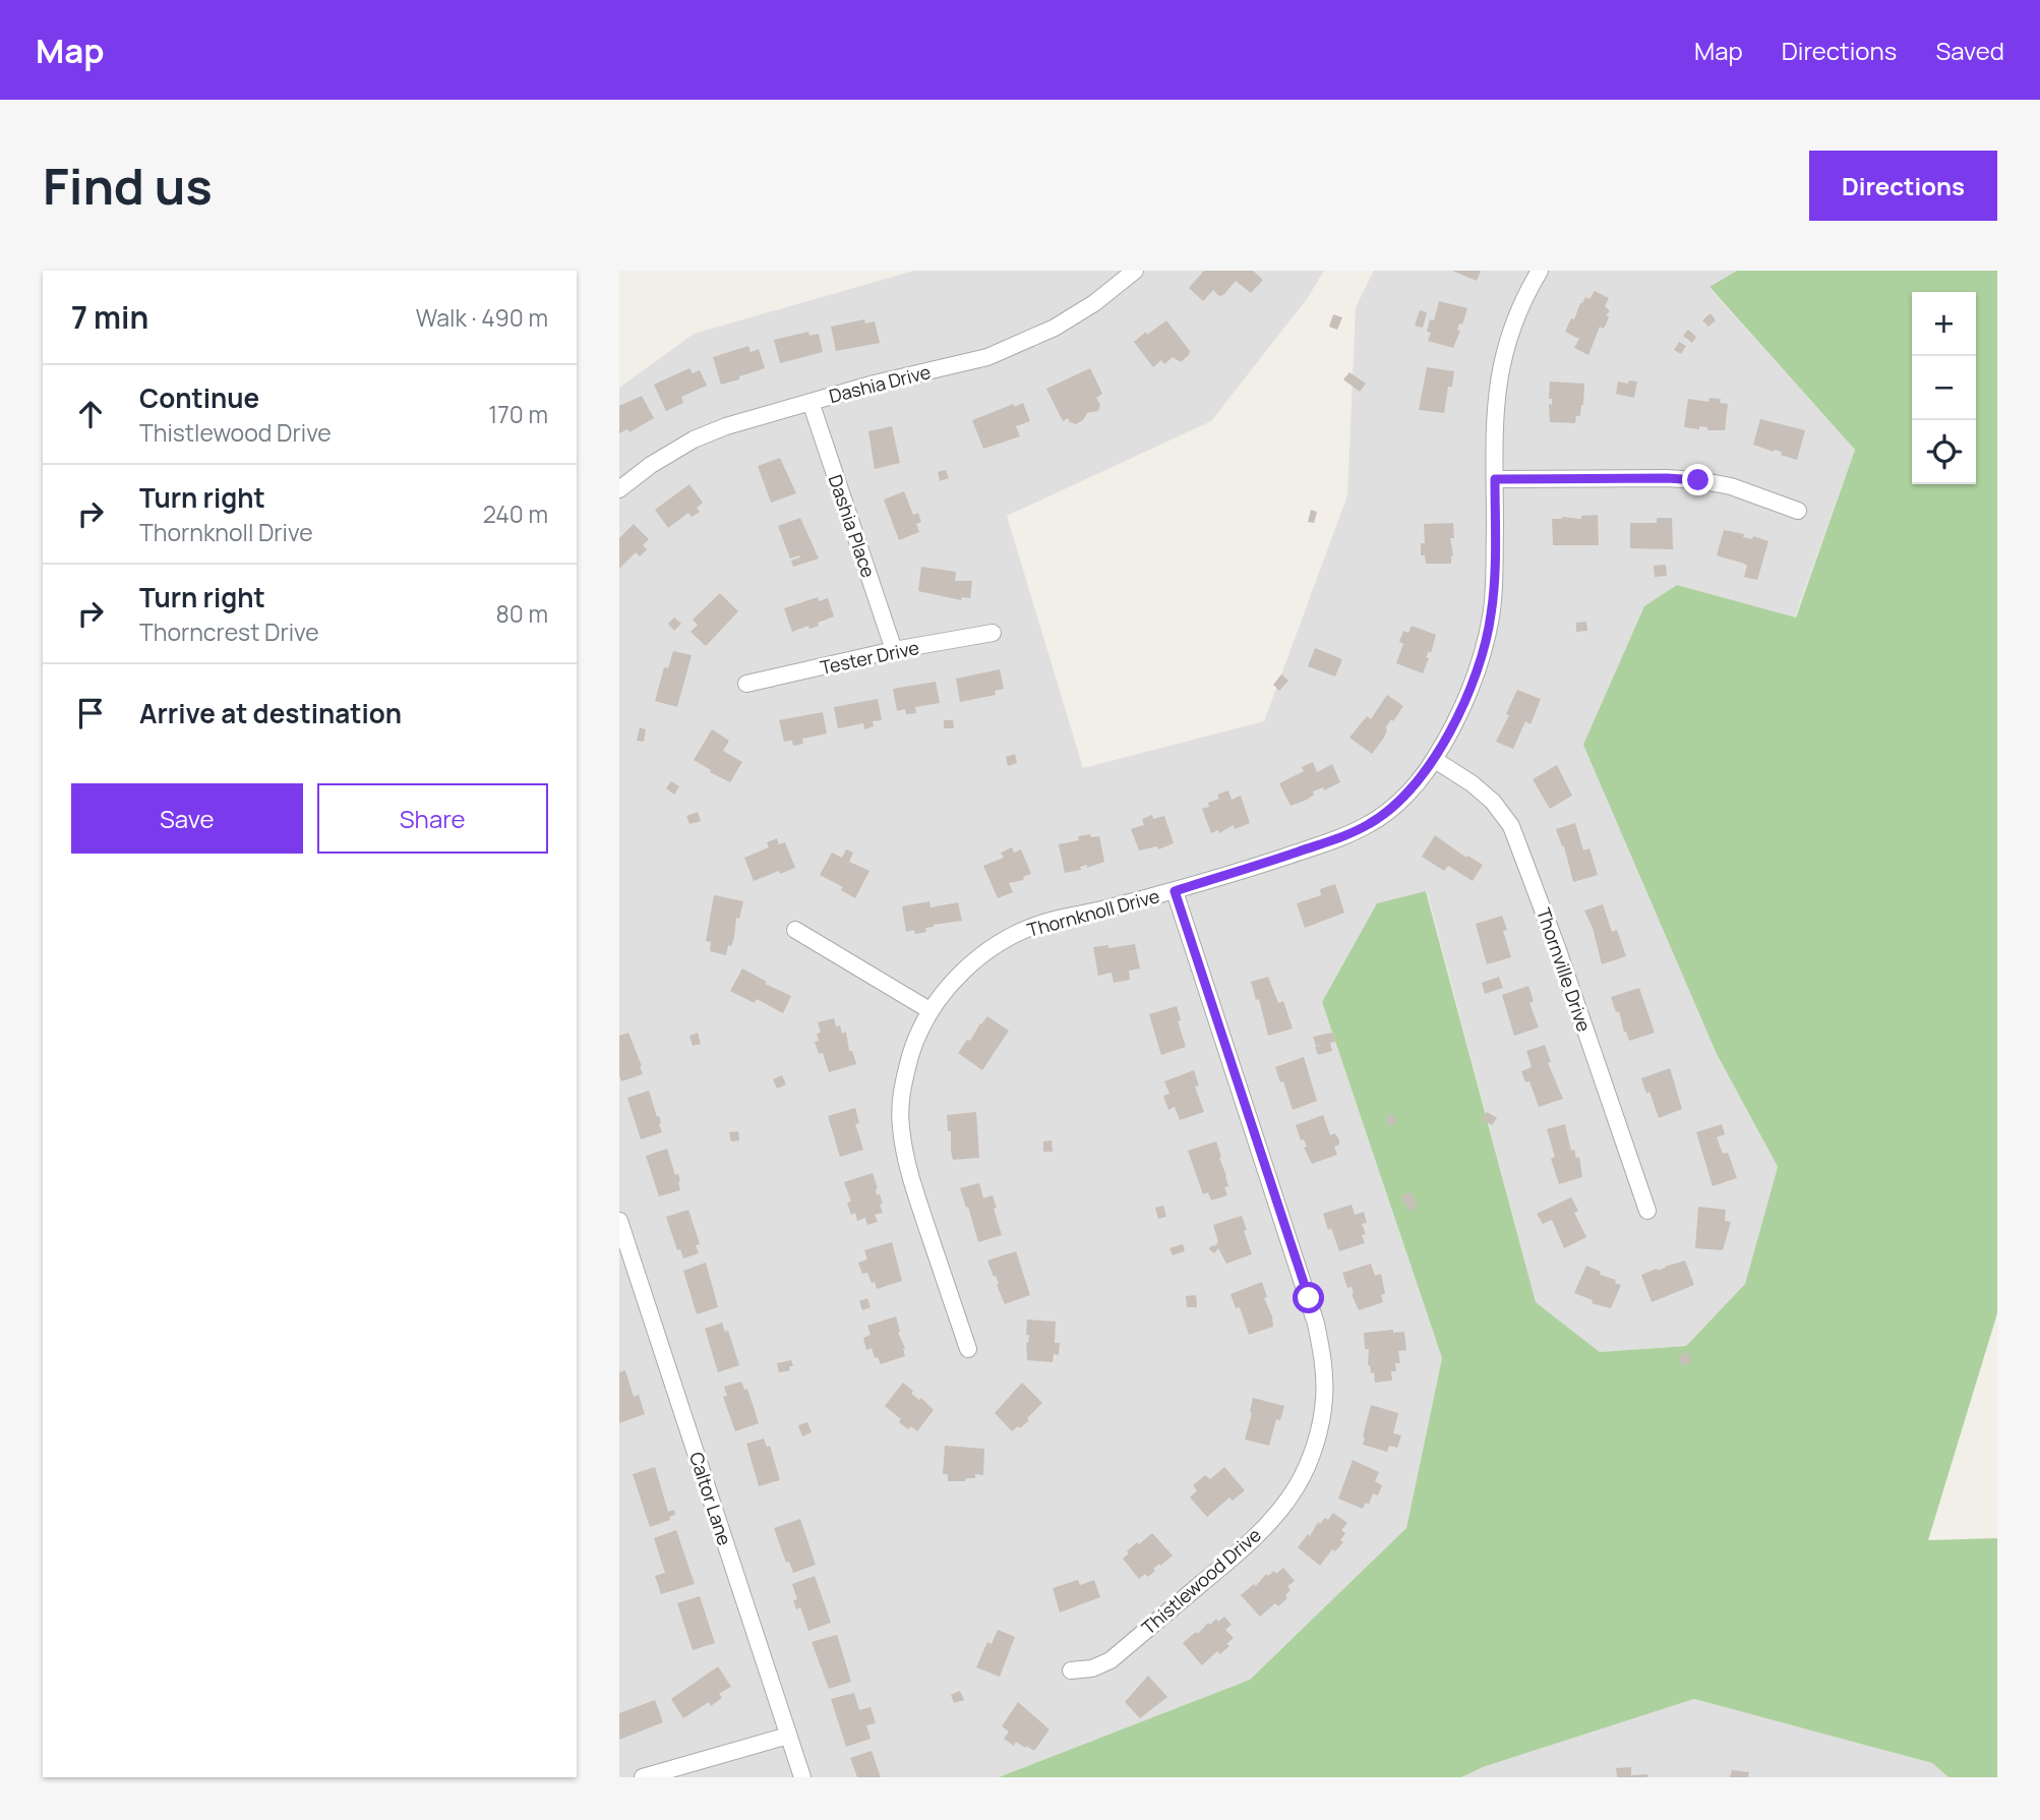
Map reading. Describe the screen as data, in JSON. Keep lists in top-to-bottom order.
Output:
{
  "streets": {
    "street": [
      "Dashia Drive",
      "Dashia Place",
      "Tester Drive",
      "Thornknoll Drive",
      "Thornville Drive",
      "Caltor Lane",
      "Thistlewood Drive"
    ]
  },
  "crossings": [
    ["Dashia Drive", "Dashia Place"],
    ["Dashia Place", "Tester Drive"],
    ["Thornknoll Drive", "Thornville Drive"],
    ["Thornknoll Drive", "Thistlewood Drive"]
  ],
  "page": {
    "header": "Map",
    "nav": ["Map", "Directions", "Saved"],
    "buttons": [
      "Directions",
      ["Save", "Share"]
    ],
    "title": "Find us",
    "heading": ["7 min", "Walk · 490 m"],
    "map_buttons": ["+", "−"],
    "list": [
      ["Continue", "Thistlewood Drive", "170 m"],
      ["Turn right", "Thornknoll Drive", "240 m"],
      ["Turn right", "Thorncrest Drive", "80 m"],
      "Arrive at destination"
    ]
  }
}
